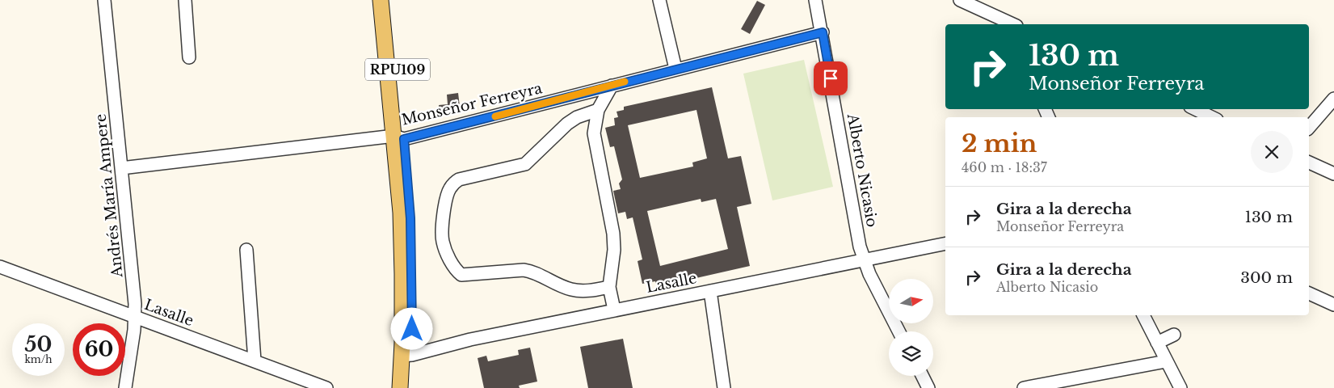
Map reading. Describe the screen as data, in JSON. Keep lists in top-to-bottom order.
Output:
{
  "streets": {
    "main road": ["RPU109"],
    "street": [
      "Monseñor Ferreyra",
      "Alberto Nicasio",
      "Andrés María Ampere",
      "Lasalle"
    ]
  },
  "crossings": [
    ["RPU109", "Monseñor Ferreyra"],
    ["RPU109", "Lasalle"],
    ["Monseñor Ferreyra", "Alberto Nicasio"],
    ["Monseñor Ferreyra", "Andrés María Ampere"],
    ["Alberto Nicasio", "Lasalle"],
    ["Andrés María Ampere", "Lasalle"]
  ],
  "north": "right",
  "page": {
    "turn": ["130 m", "Monseñor Ferreyra"],
    "heading": ["2 min", "460 m · 18:37"],
    "list": [
      {
        "name": "Gira a la derecha",
        "note": "Monseñor Ferreyra",
        "value": "130 m"
      },
      {
        "name": "Gira a la derecha",
        "note": "Alberto Nicasio",
        "value": "300 m"
      }
    ],
    "speed": "50 km/h",
    "limit": "60"
  }
}
